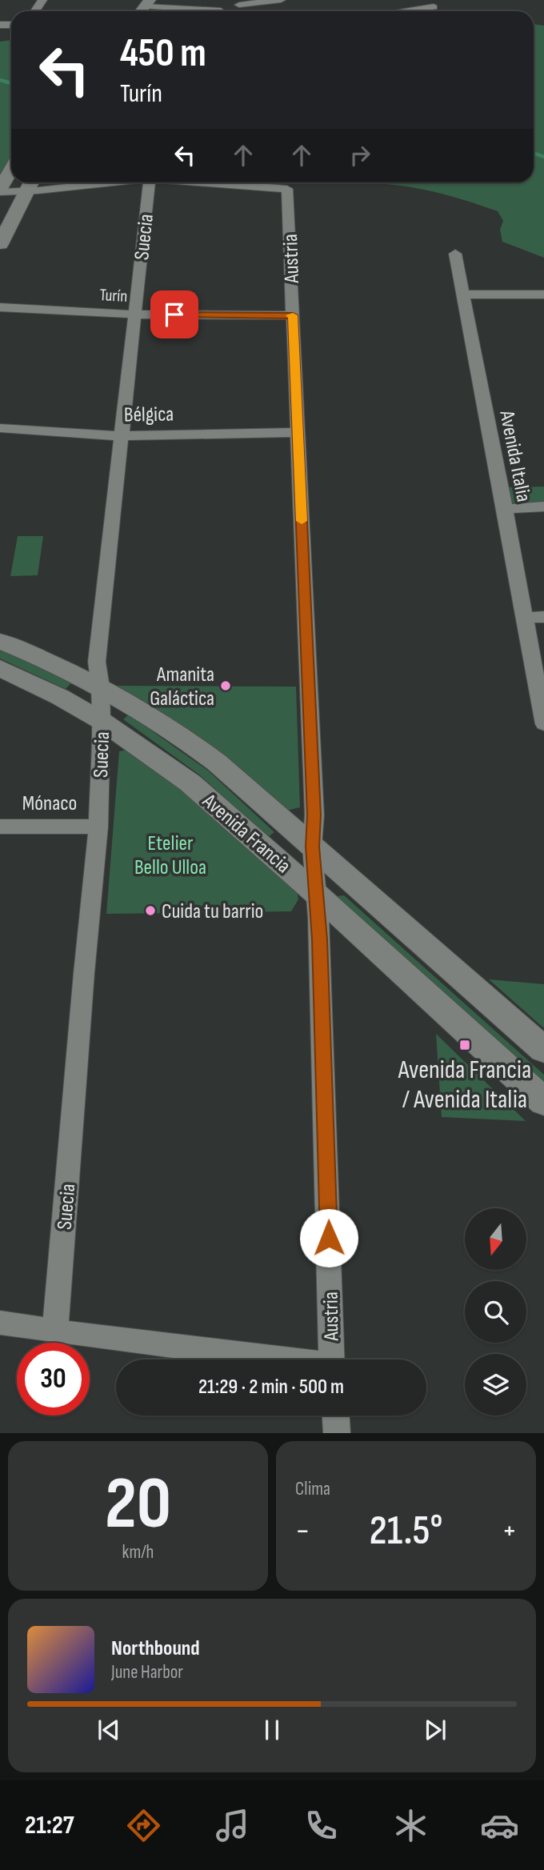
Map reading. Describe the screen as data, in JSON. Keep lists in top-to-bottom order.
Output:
{
  "streets": {
    "main road": ["Avenida Francia"],
    "street": [
      "Suecia",
      "Austria",
      "Turín",
      "Bélgica",
      "Avenida Italia",
      "Mónaco"
    ]
  },
  "crossings": [
    ["Suecia", "Turín"],
    ["Suecia", "Bélgica"],
    ["Suecia", "Mónaco"],
    ["Suecia", "Avenida Francia"],
    ["Austria", "Turín"],
    ["Austria", "Bélgica"],
    ["Austria", "Avenida Francia"]
  ],
  "parks": ["Etelier Bello Ulloa"],
  "places": {
    "other": ["Amanita Galáctica", "Cuida tu barrio"],
    "transit": ["Avenida Francia / Avenida Italia"]
  },
  "north": "bottom",
  "page": {
    "turn": ["450 m", "Turín"],
    "limit": "30",
    "trip": "21:29 · 2 min · 500 m",
    "tile": [
      ["20", "km/h"],
      "Clima"
    ],
    "heat": ["−", "21.5°", "+"],
    "song": ["Northbound", "June Harbor"],
    "tabs": "21:27"
  }
}
